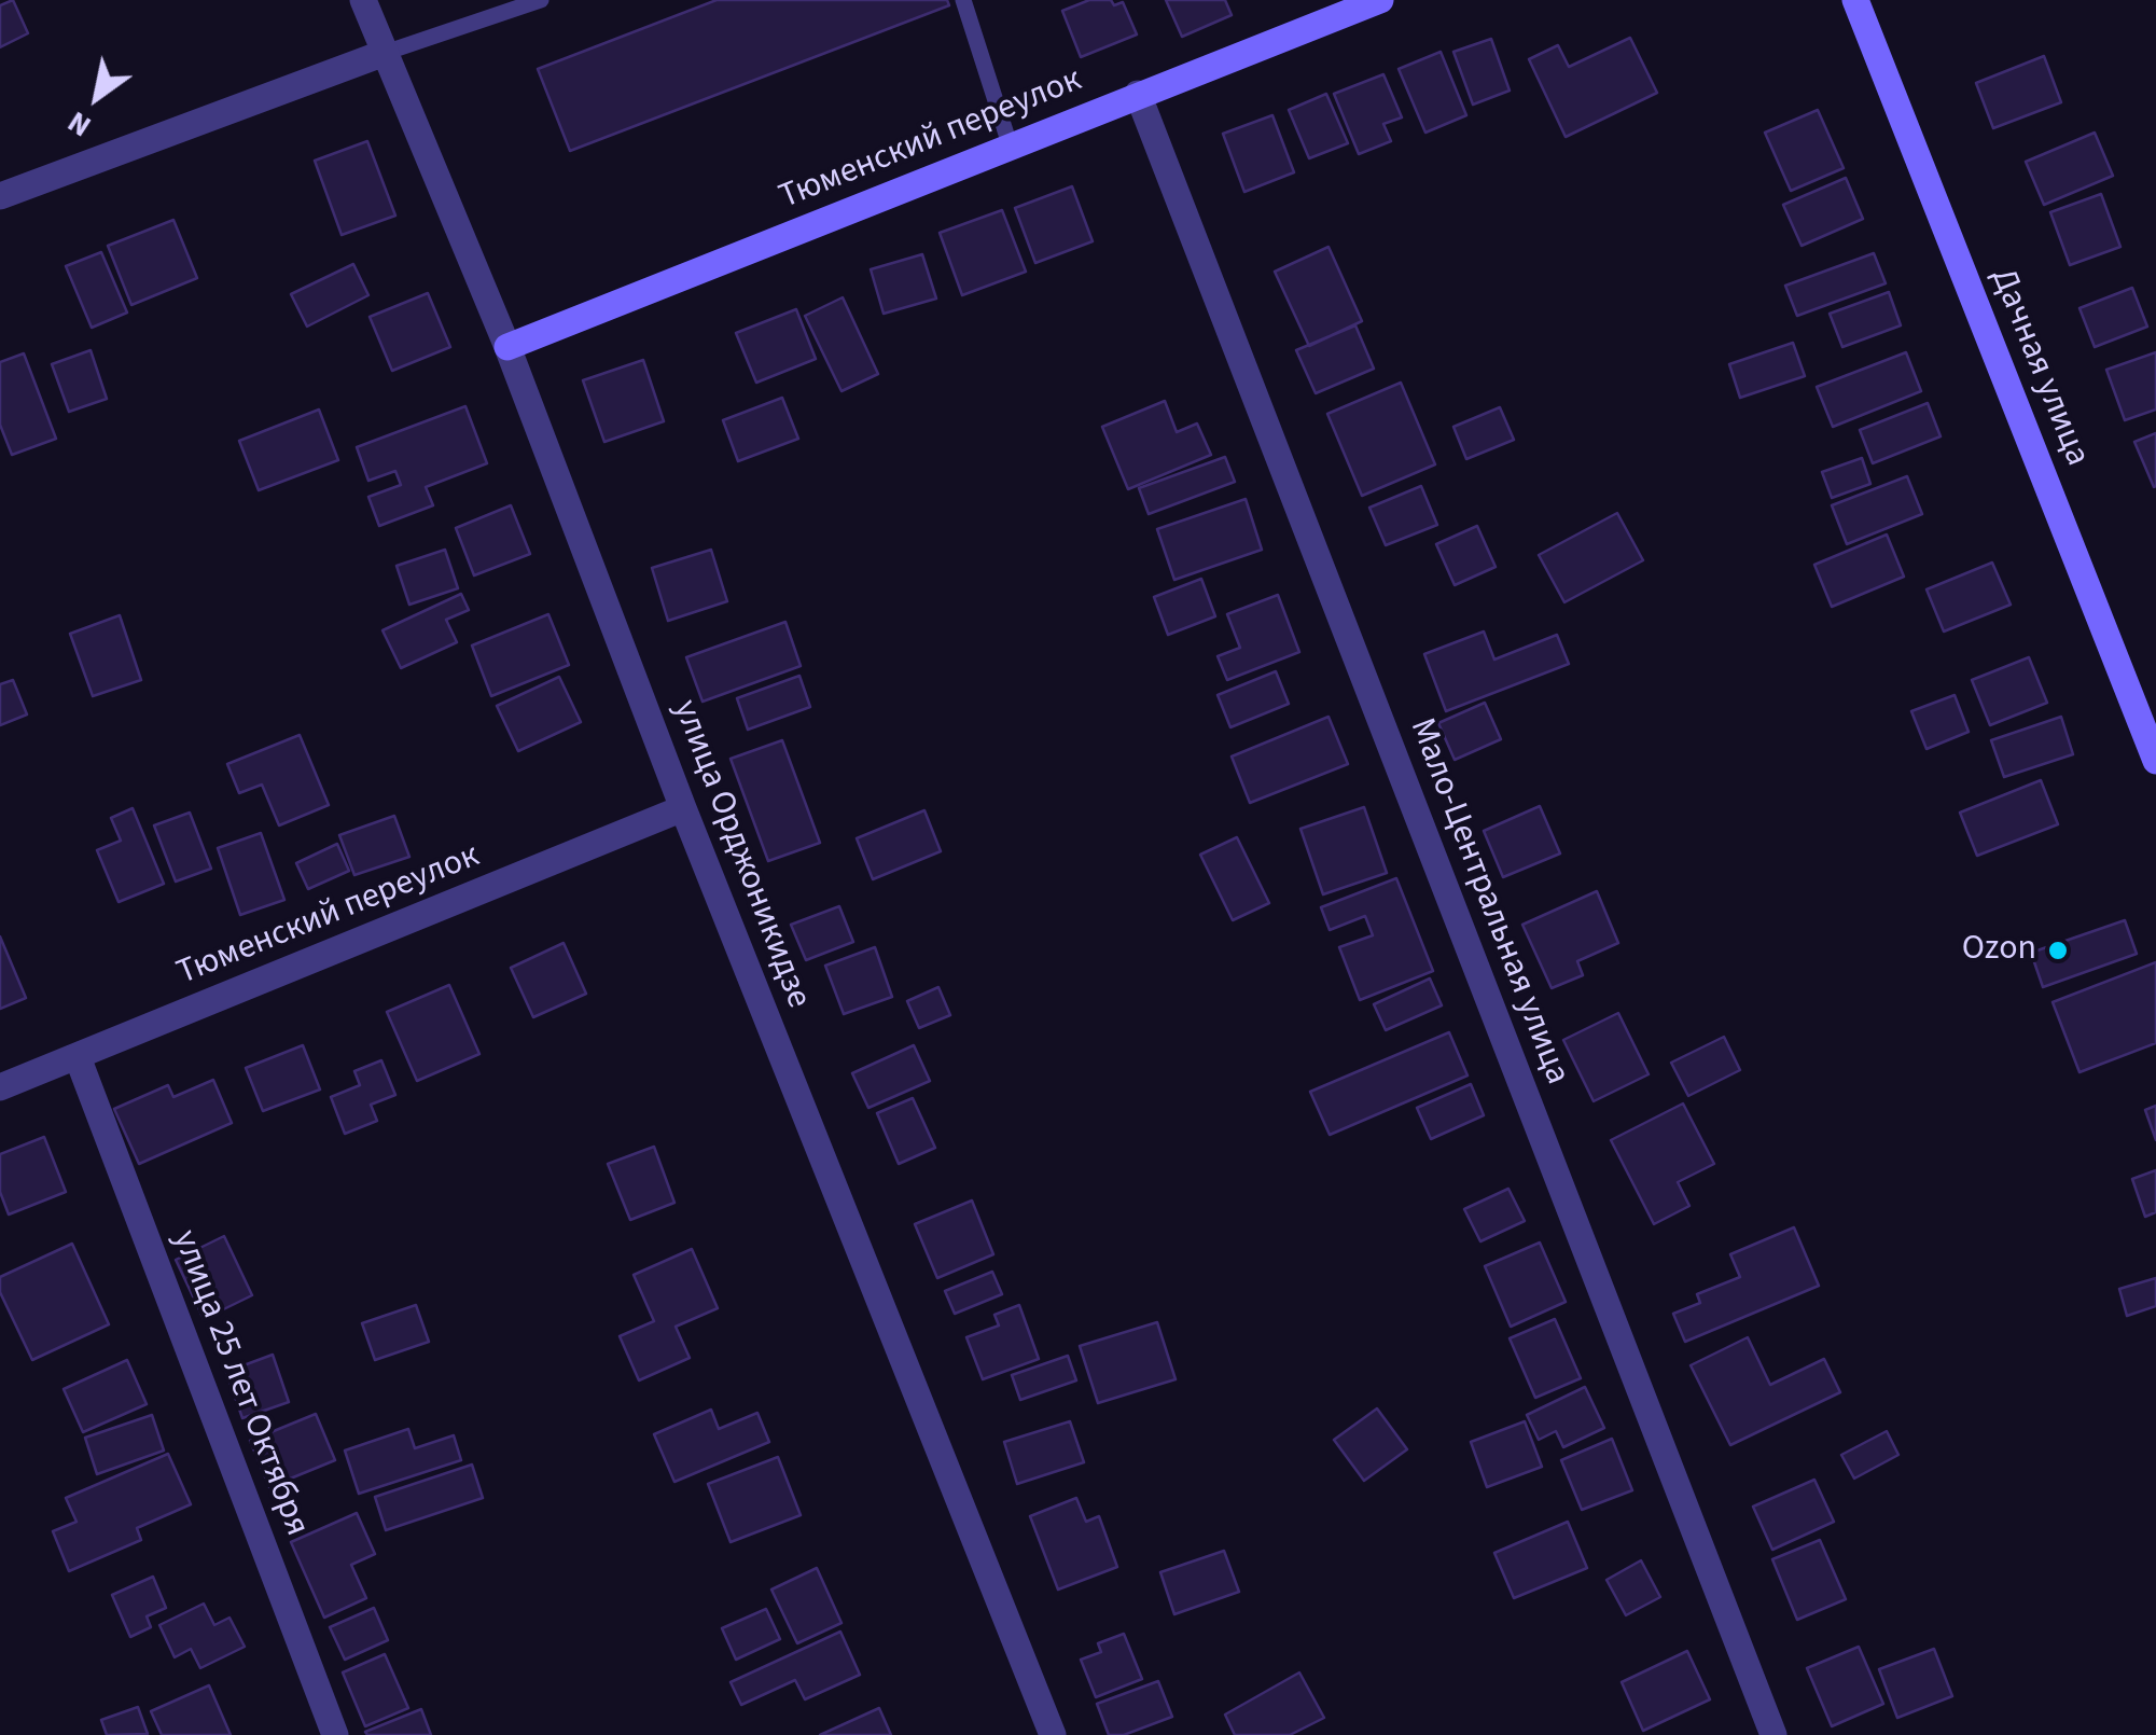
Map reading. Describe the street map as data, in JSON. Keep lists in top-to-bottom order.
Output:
{
  "streets": {
    "street": [
      "Тюменский переулок",
      "Дачная улица",
      "улица Орджоникидзе",
      "Мало-Центральная улица",
      "улица 25 лет Октября"
    ]
  },
  "crossings": [
    ["Тюменский переулок", "улица Орджоникидзе"],
    ["Тюменский переулок", "Мало-Центральная улица"],
    ["Тюменский переулок", "улица 25 лет Октября"]
  ],
  "places": ["Ozon"],
  "north": "bottom left"
}
